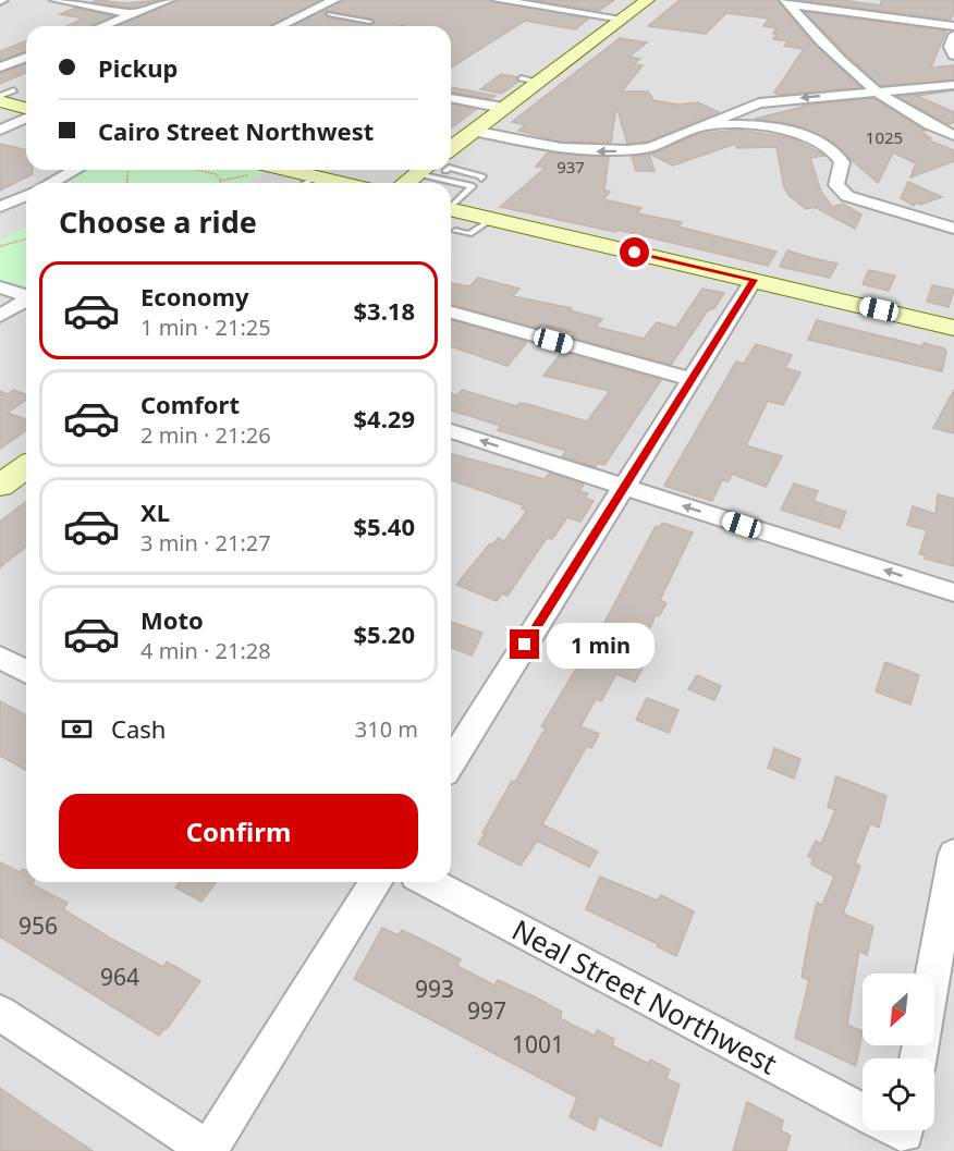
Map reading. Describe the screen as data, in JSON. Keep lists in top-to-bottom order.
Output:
{
  "streets": {
    "street": ["Neal Street Northwest"]
  },
  "house_numbers": [
    "1025",
    "937",
    "956",
    "964",
    "993",
    "997",
    "1001"
  ],
  "north": "bottom left",
  "page": {
    "banner": ["Pickup", "Cairo Street Northwest"],
    "heading": "Choose a ride",
    "list": [
      {
        "name": "Economy",
        "note": "1 min · 21:25",
        "value": "$3.18"
      },
      {
        "name": "Comfort",
        "note": "2 min · 21:26",
        "value": "$4.29"
      },
      {
        "name": "XL",
        "note": "3 min · 21:27",
        "value": "$5.40"
      },
      {
        "name": "Moto",
        "note": "4 min · 21:28",
        "value": "$5.20"
      }
    ],
    "bubble": "1 min",
    "pay": ["Cash", "310 m"],
    "buttons": "Confirm"
  }
}
